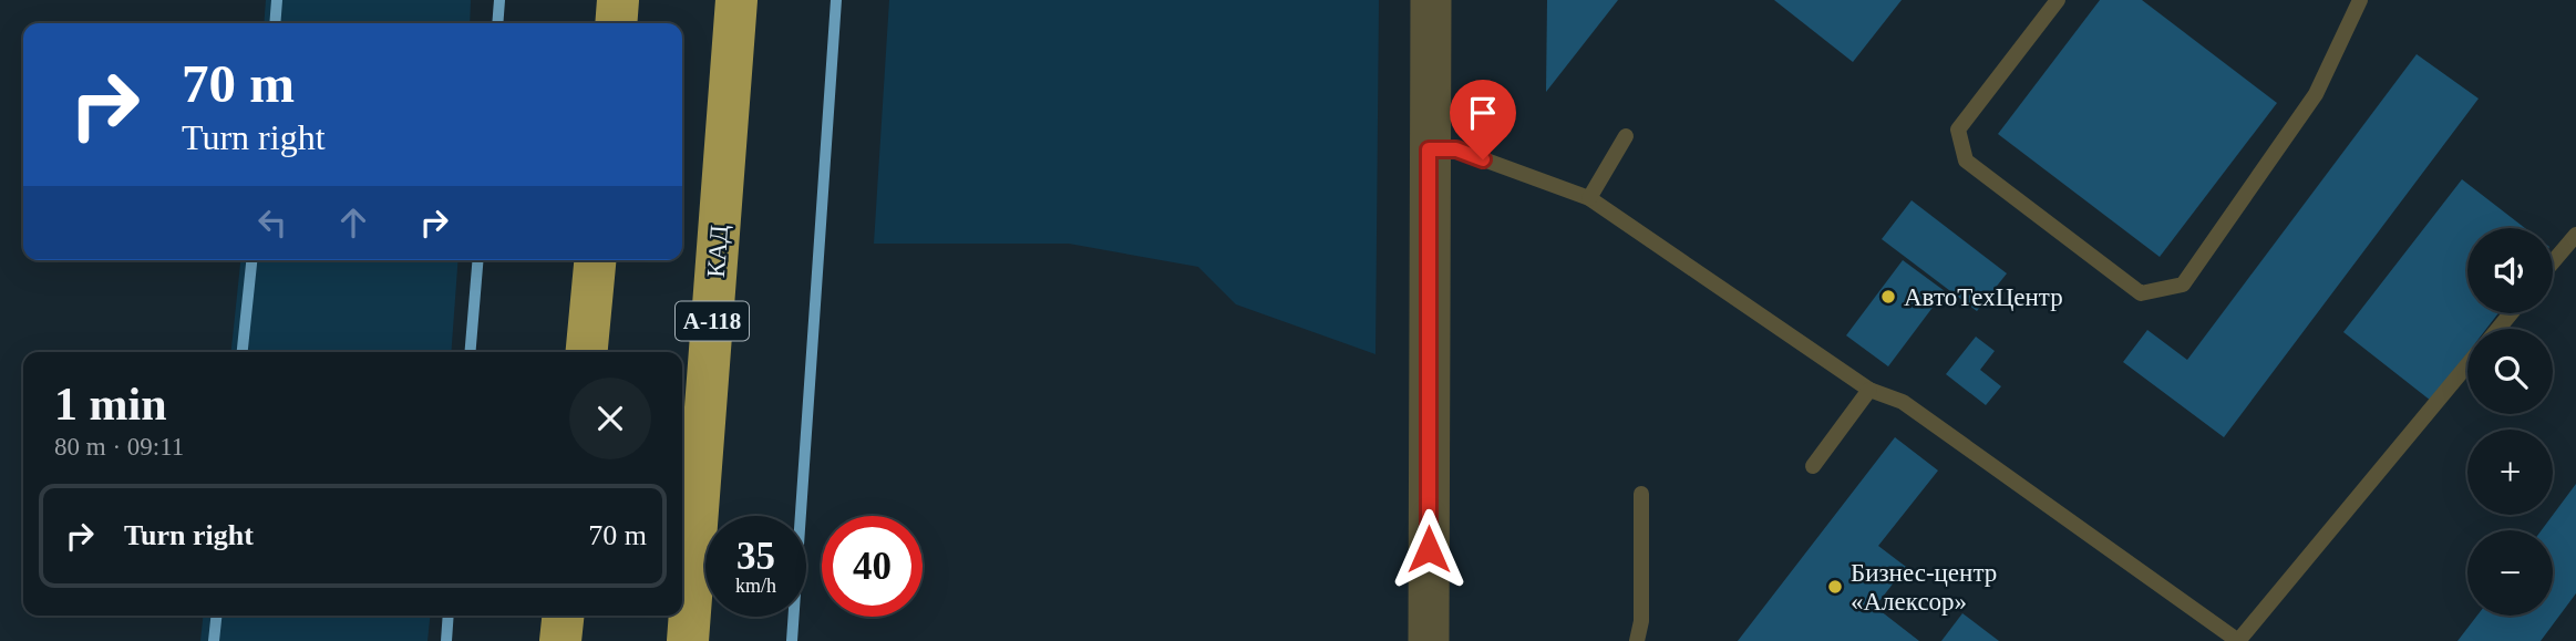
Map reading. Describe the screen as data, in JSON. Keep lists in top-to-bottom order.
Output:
{
  "streets": {
    "highway": ["КАД", "А-118"]
  },
  "places": ["АвтоТехЦентр", "Бизнес-центр «Алексор»"],
  "page": {
    "turn": ["70 m", "Turn right"],
    "map_buttons": ["+", "−"],
    "heading": ["1 min", "80 m · 09:11"],
    "list": [
      {
        "name": "Turn right",
        "value": "70 m"
      }
    ],
    "speed": "35 km/h",
    "limit": "40"
  }
}
